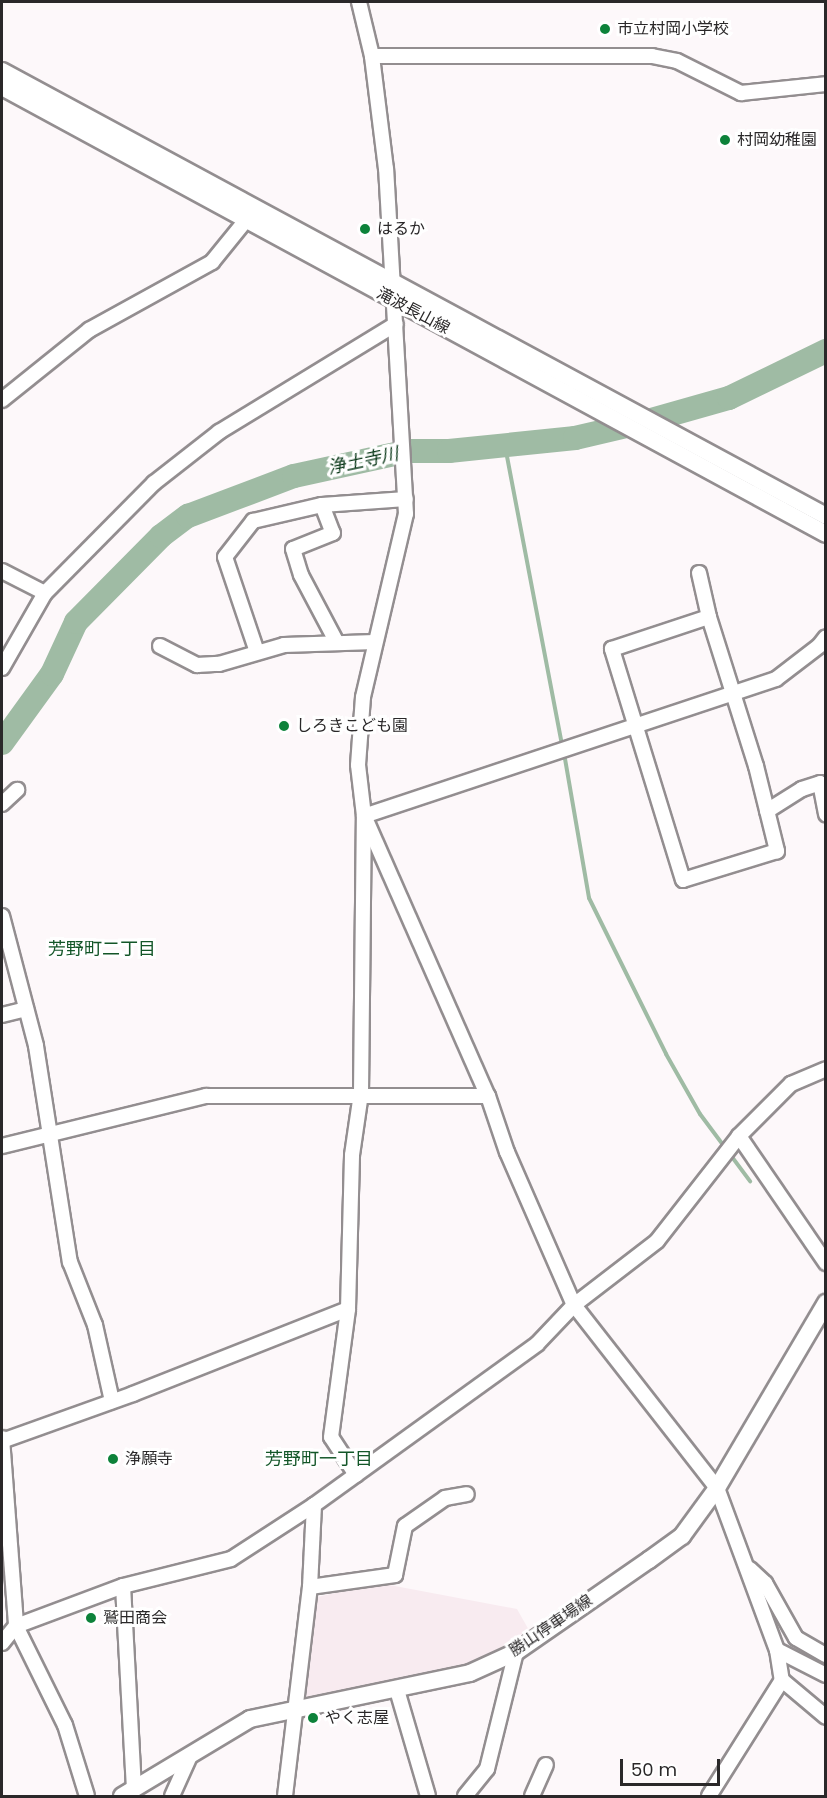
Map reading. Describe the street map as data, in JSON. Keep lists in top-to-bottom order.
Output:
{
  "streets": {
    "main road": ["滝波長山線", "勝山停車場線"]
  },
  "districts": ["芳野町二丁目", "芳野町一丁目"],
  "water": ["浄土寺川"],
  "places": [
    "市立村岡小学校",
    "村岡幼稚園",
    "はるか",
    "しろきこども園",
    "浄願寺",
    "鷲田商会",
    "やく志屋"
  ],
  "scale_bar": "50 m"
}
